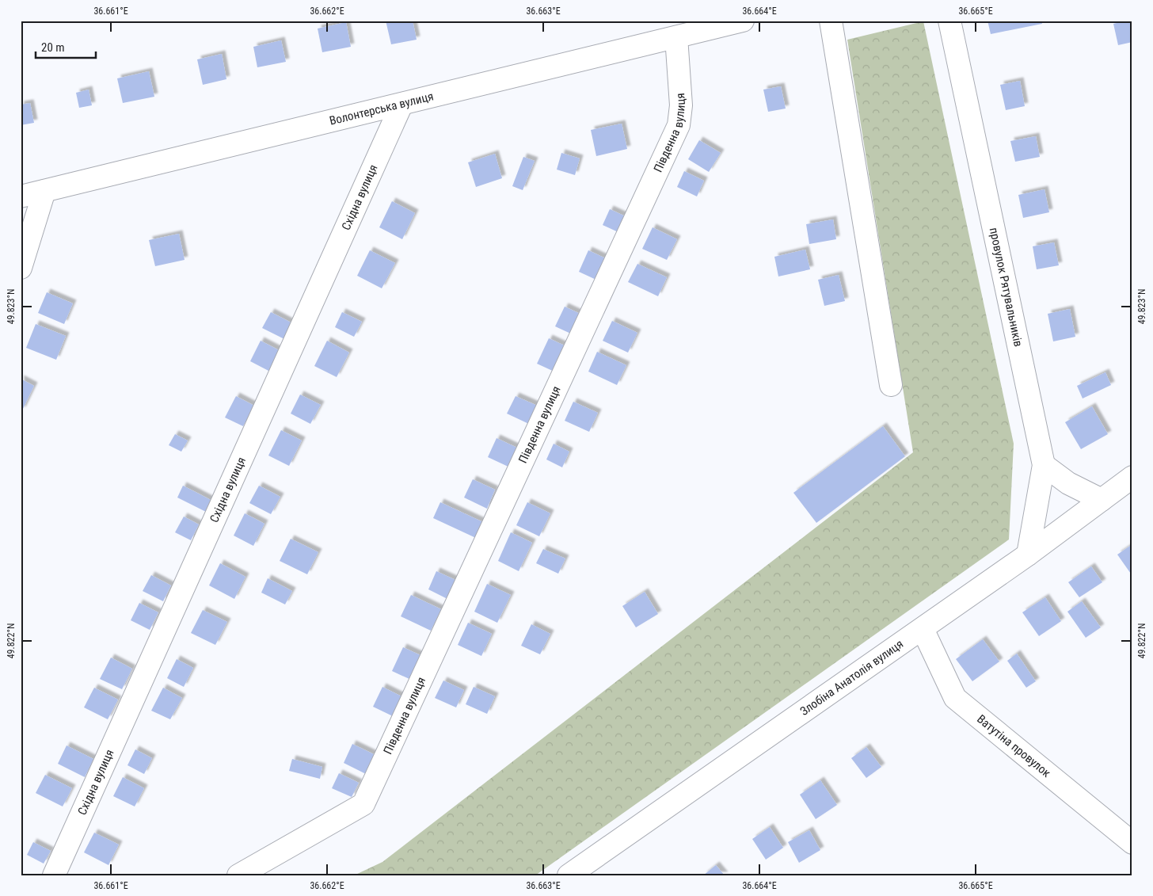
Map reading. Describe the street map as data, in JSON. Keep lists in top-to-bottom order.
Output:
{
  "streets": {
    "street": [
      "Волонтерська вулиця",
      "Південна вулиця",
      "Східна вулиця",
      "провулок Рятувальників",
      "Злобіна Анатолія вулиця",
      "Ватутіна провулок"
    ]
  },
  "crossings": [
    ["Волонтерська вулиця", "Південна вулиця"],
    ["Волонтерська вулиця", "Східна вулиця"],
    ["провулок Рятувальників", "Злобіна Анатолія вулиця"],
    ["Злобіна Анатолія вулиця", "Ватутіна провулок"]
  ],
  "scale_bar": "20 m",
  "coordinates": [
    "36.661°E",
    "36.662°E",
    "36.663°E",
    "36.664°E",
    "36.665°E",
    "49.823°N",
    "49.822°N"
  ]
}
